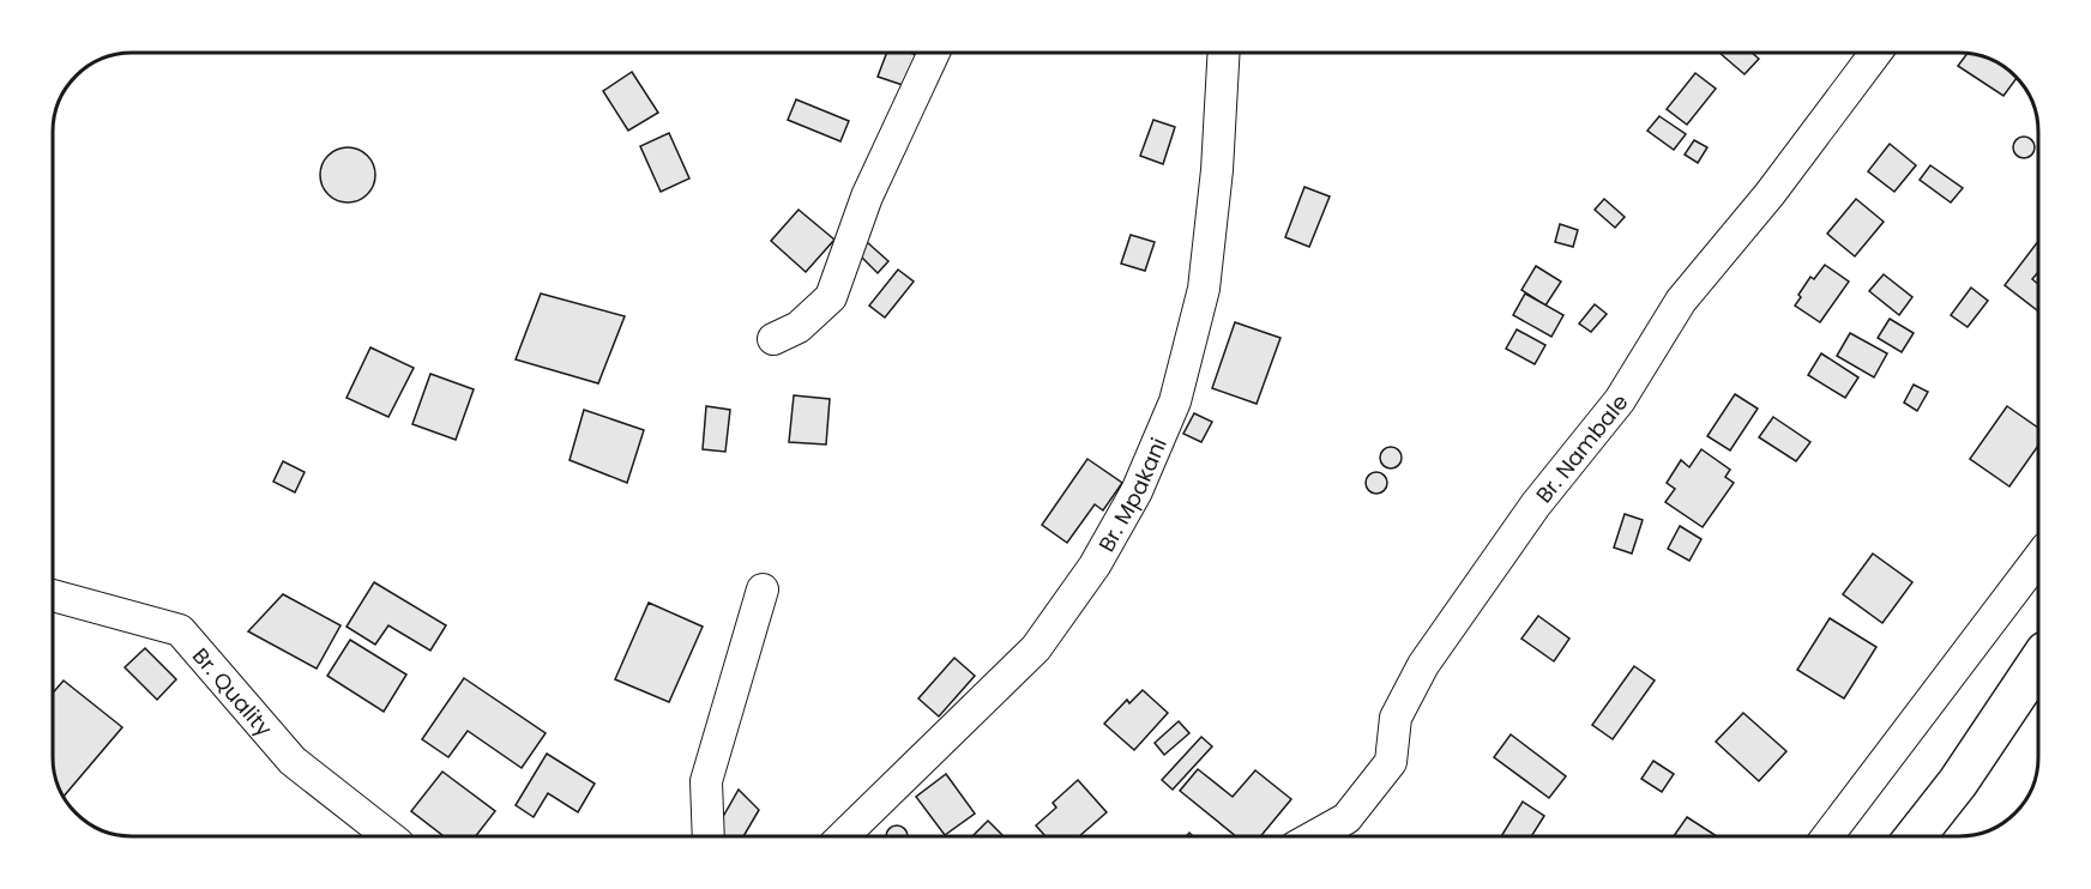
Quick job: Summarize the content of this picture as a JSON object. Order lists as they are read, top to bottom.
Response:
{
  "streets": {
    "street": ["Br. Nambale", "Br. Mpakani", "Br. Quality"]
  }
}
